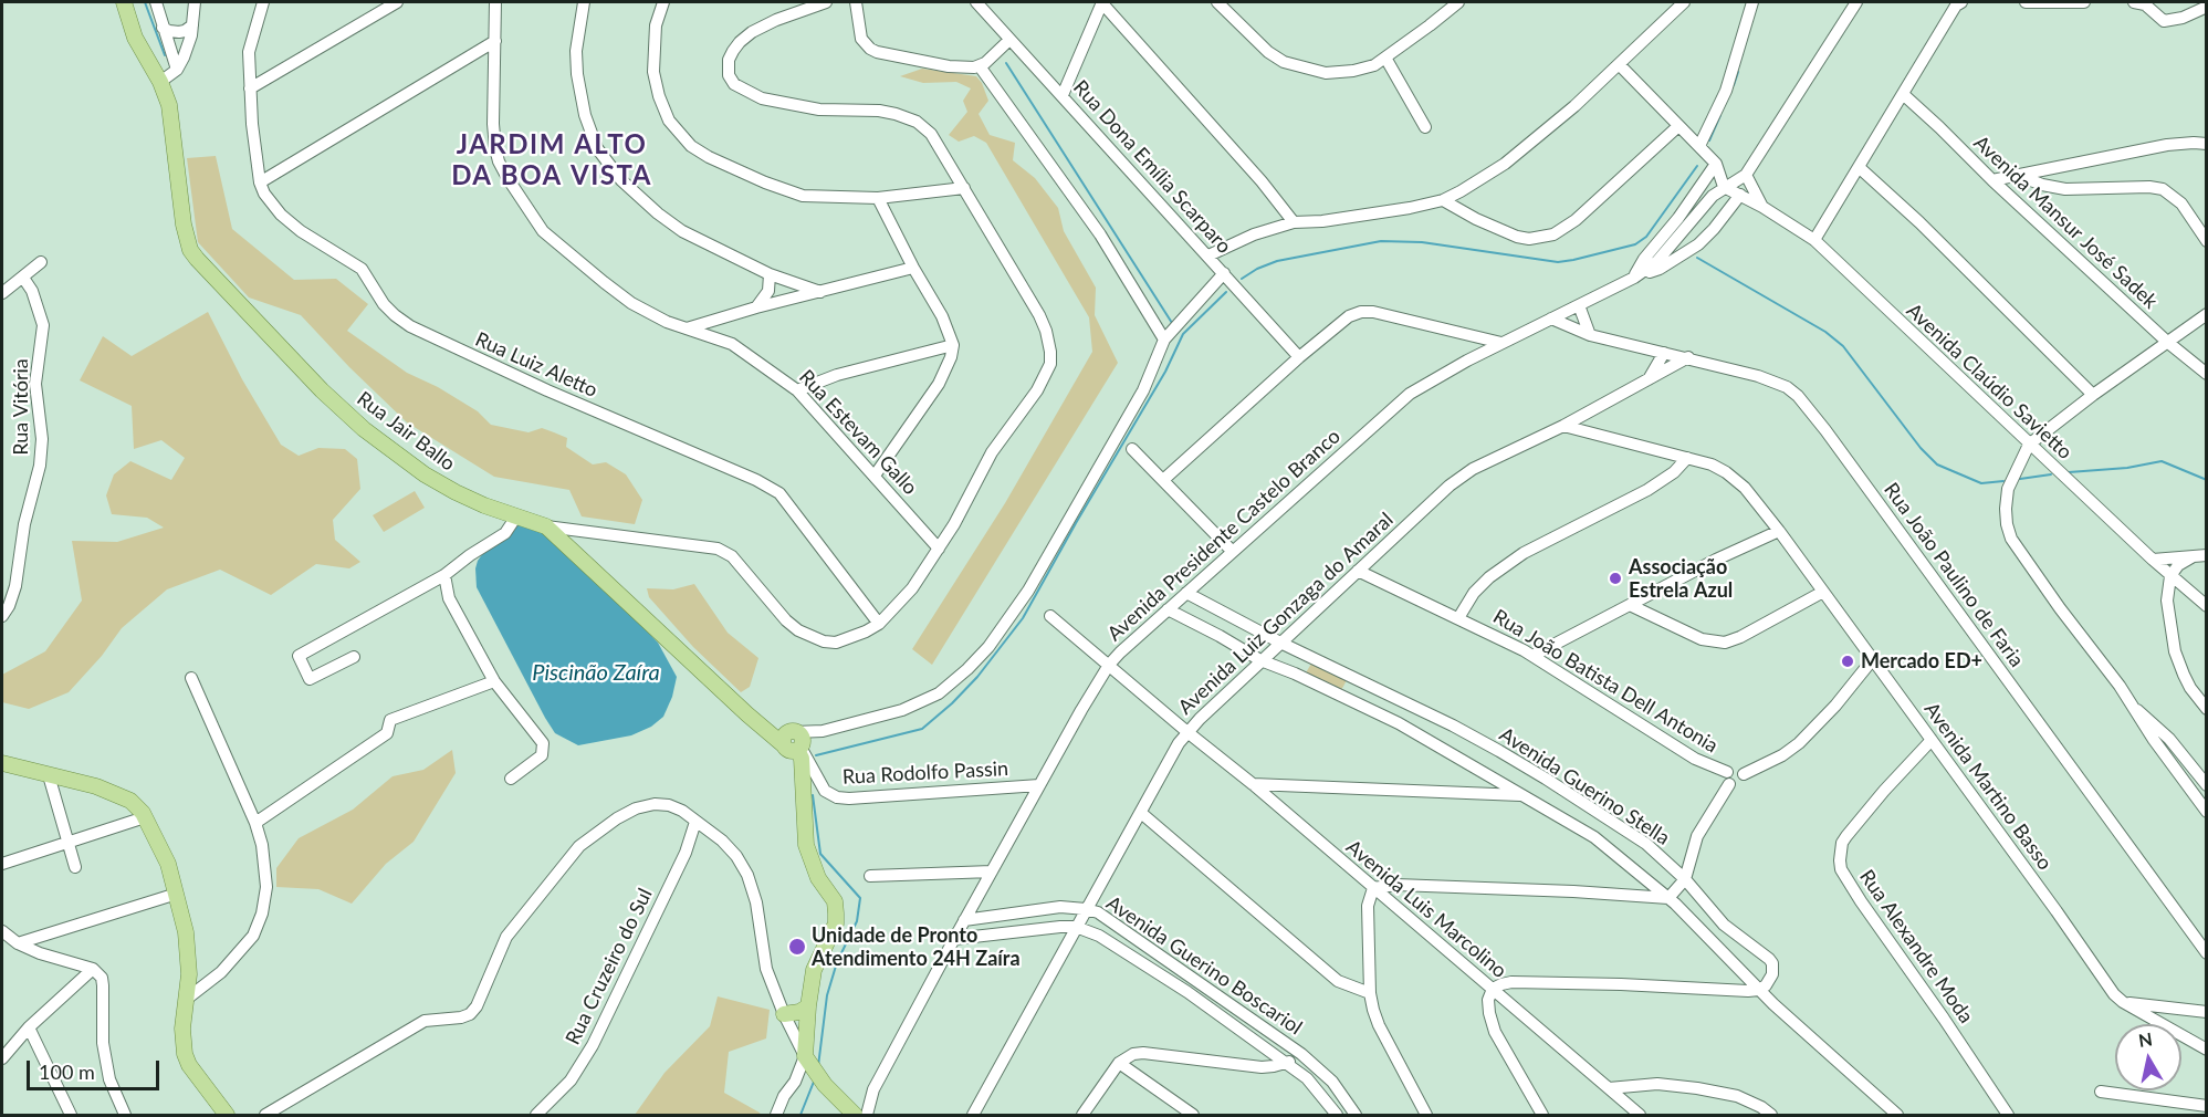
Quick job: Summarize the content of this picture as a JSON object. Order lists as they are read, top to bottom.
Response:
{
  "streets": {
    "main road": ["Rua Jair Ballo"],
    "street": [
      "Rua Dona Emília Scarparo",
      "Avenida Mansur José Sadek",
      "Rua Luiz Aletto",
      "Avenida Claúdio Savietto",
      "Rua Vitória",
      "Rua Estevam Gallo",
      "Avenida Presidente Castelo Branco",
      "Rua João Paulino de Faria",
      "Avenida Luiz Gonzaga do Amaral",
      "Rua João Batista Dell Antonia",
      "Rua Rodolfo Passin",
      "Avenida Guerino Stella",
      "Avenida Martino Basso",
      "Avenida Luis Marcolino",
      "Rua Alexandre Moda",
      "Avenida Guerino Boscariol",
      "Rua Cruzeiro do Sul"
    ]
  },
  "crossings": [
    ["Avenida Claúdio Savietto", "Avenida Presidente Castelo Branco"],
    ["Rua Jair Ballo", "Rua Rodolfo Passin"],
    ["Avenida Presidente Castelo Branco", "Rua João Paulino de Faria"],
    ["Avenida Presidente Castelo Branco", "Rua Rodolfo Passin"],
    ["Avenida Presidente Castelo Branco", "Avenida Guerino Stella"],
    ["Avenida Presidente Castelo Branco", "Avenida Luis Marcolino"],
    ["Avenida Presidente Castelo Branco", "Avenida Guerino Boscariol"],
    ["Rua João Paulino de Faria", "Avenida Luiz Gonzaga do Amaral"],
    ["Avenida Luiz Gonzaga do Amaral", "Rua João Batista Dell Antonia"],
    ["Avenida Luiz Gonzaga do Amaral", "Avenida Guerino Stella"],
    ["Avenida Luiz Gonzaga do Amaral", "Avenida Martino Basso"],
    ["Avenida Luiz Gonzaga do Amaral", "Avenida Luis Marcolino"],
    ["Avenida Luiz Gonzaga do Amaral", "Avenida Guerino Boscariol"],
    ["Avenida Martino Basso", "Rua Alexandre Moda"]
  ],
  "districts": ["JARDIM ALTO DA BOA VISTA"],
  "water": ["Piscinão Zaíra"],
  "places": ["Associação Estrela Azul", "Mercado ED+", "Unidade de Pronto Atendimento 24H Zaíra"],
  "scale_bar": "100 m",
  "north": "top"
}
